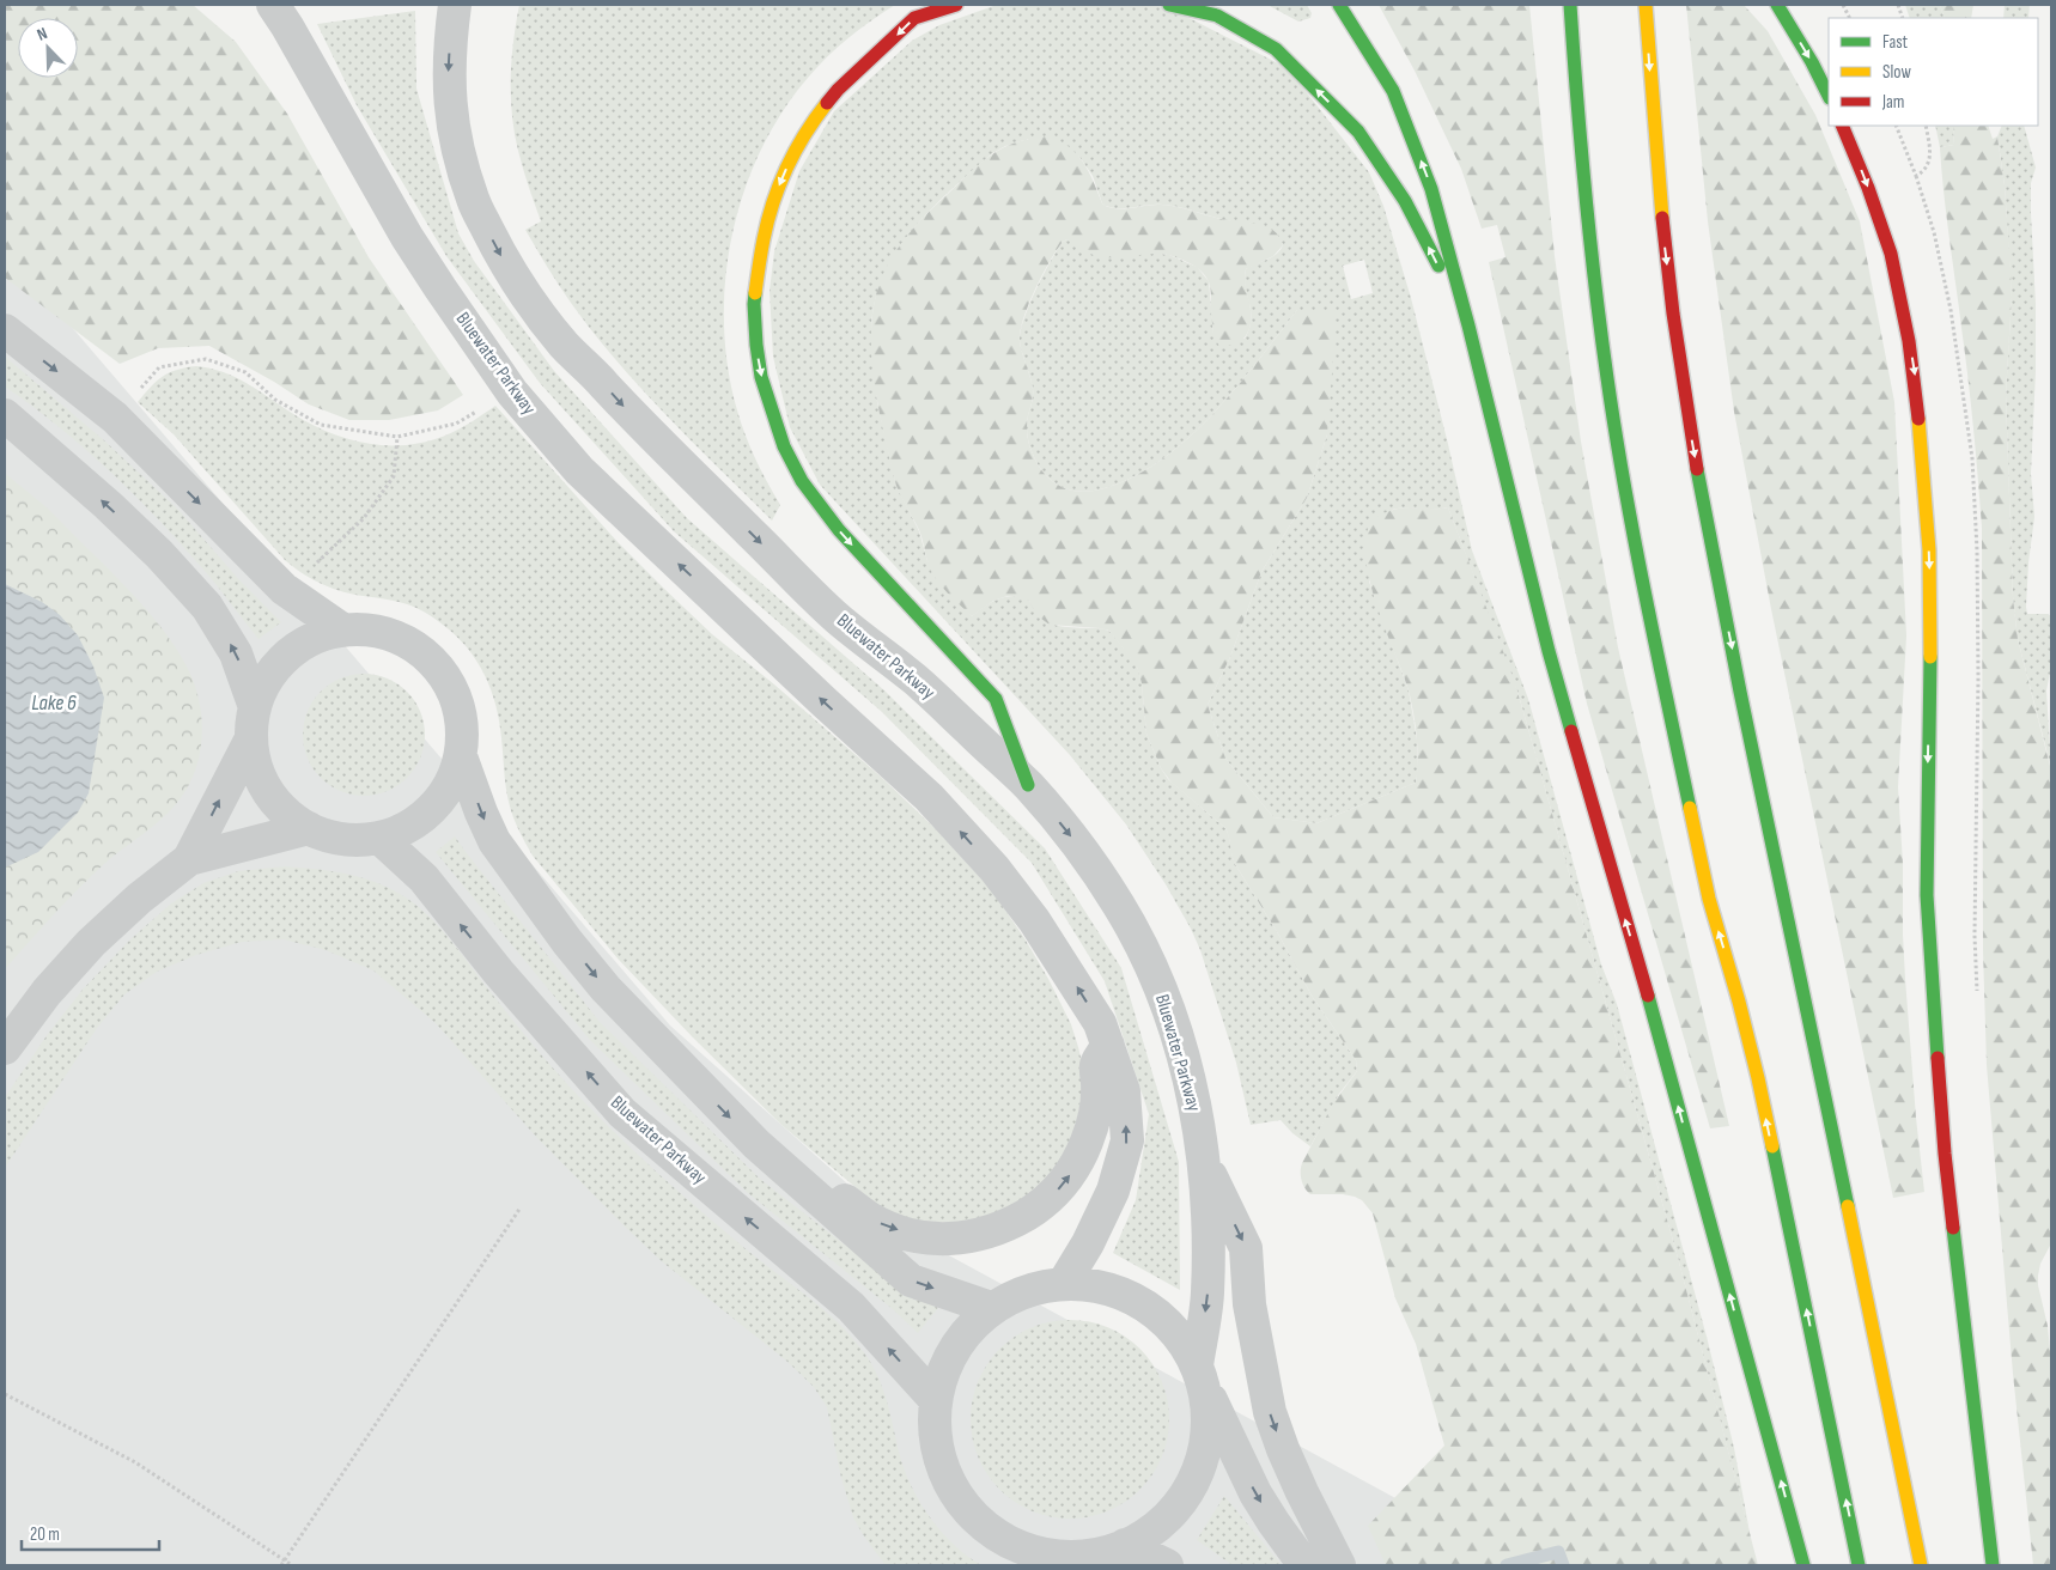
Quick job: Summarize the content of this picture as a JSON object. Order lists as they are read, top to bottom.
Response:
{
  "streets": {
    "street": ["Bluewater Parkway"]
  },
  "water": ["Lake 6"],
  "legend": ["Fast", "Slow", "Jam"],
  "scale_bar": "20 m",
  "north": "top left"
}
